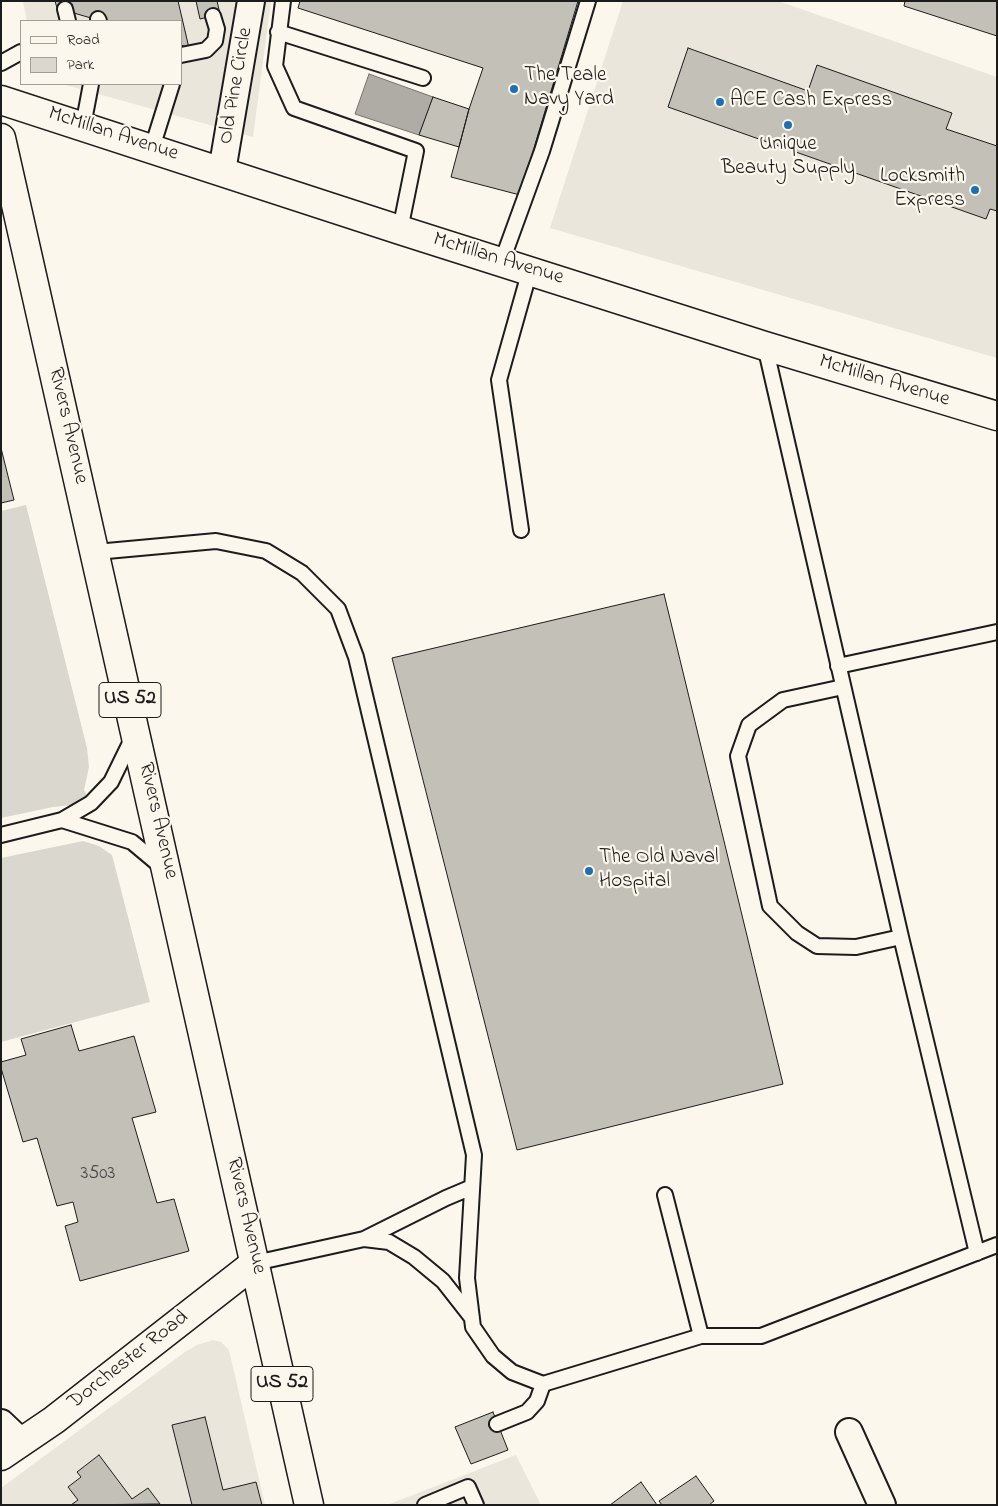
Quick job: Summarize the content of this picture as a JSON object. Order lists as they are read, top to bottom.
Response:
{
  "streets": {
    "main road": [
      "McMillan Avenue",
      "Rivers Avenue",
      "US 52",
      "Dorchester Road"
    ],
    "street": ["Old Pine Circle"]
  },
  "crossings": [
    ["Old Pine Circle", "McMillan Avenue"],
    ["Rivers Avenue", "Dorchester Road"]
  ],
  "places": [
    "The Teale Navy Yard",
    "ACE Cash Express",
    "Unique Beauty Supply",
    "Locksmith Express",
    "The Old Naval Hospital"
  ],
  "house_numbers": ["3503"],
  "legend": ["Road", "Park"]
}
